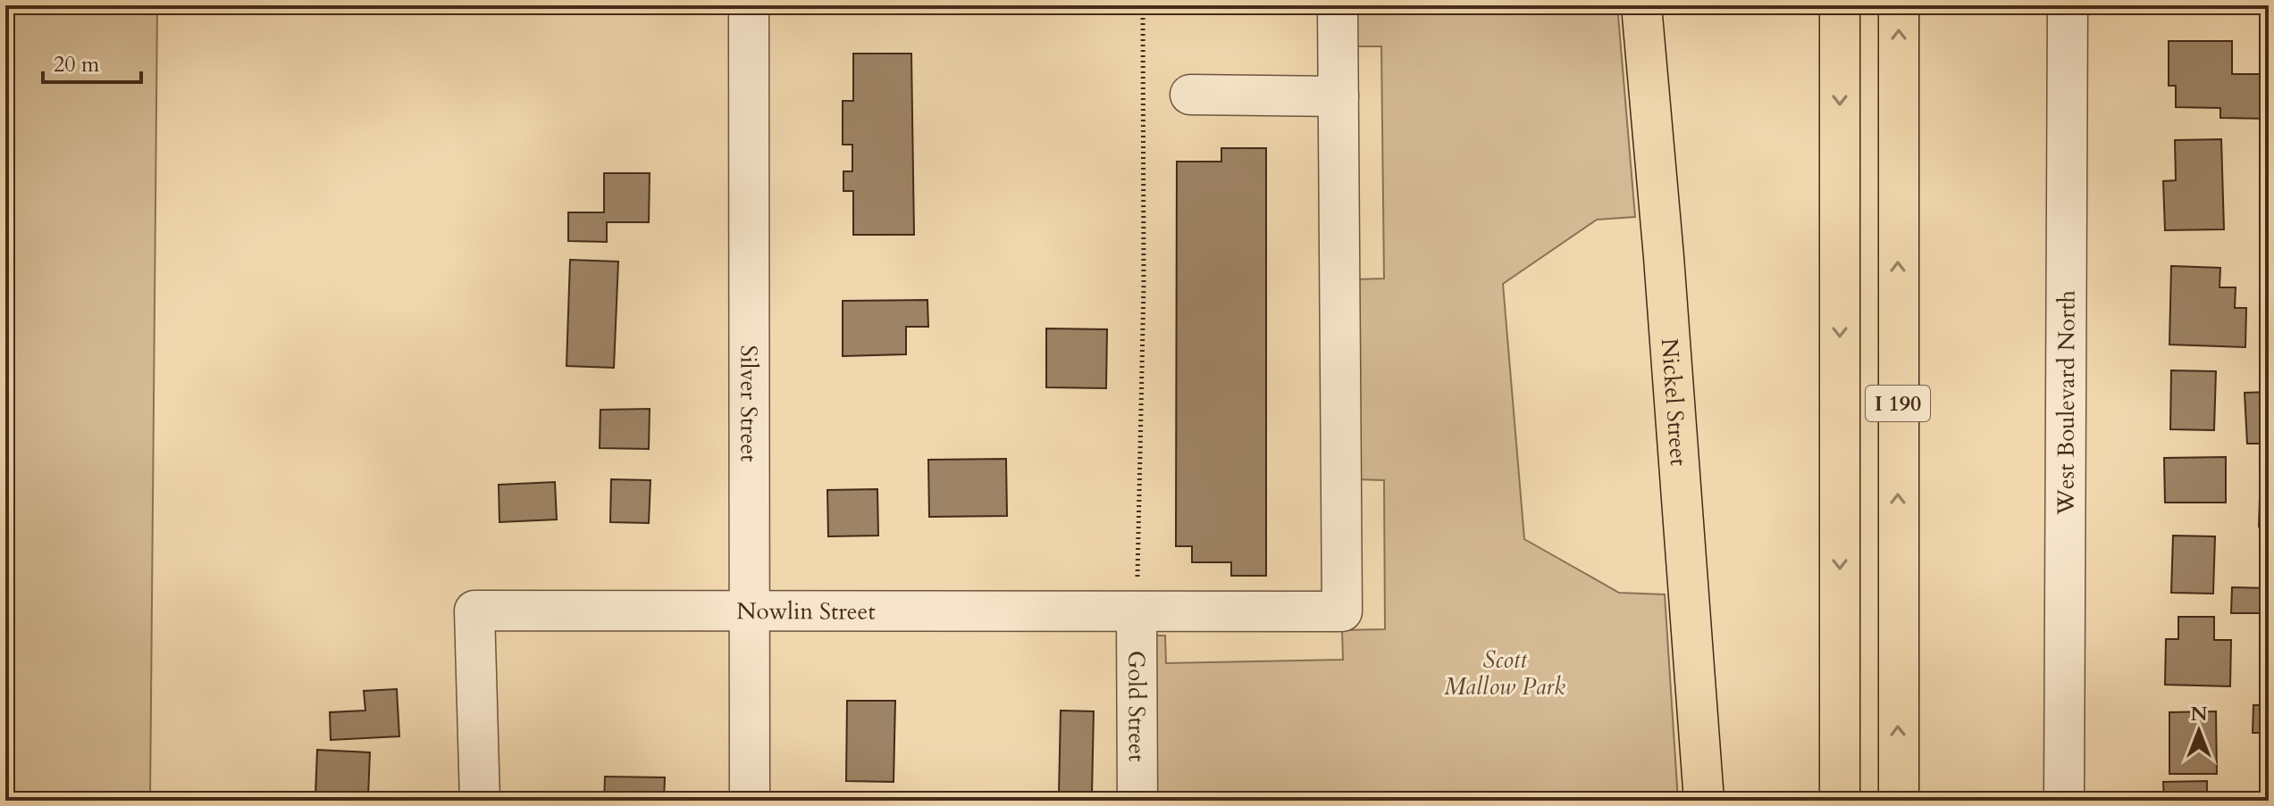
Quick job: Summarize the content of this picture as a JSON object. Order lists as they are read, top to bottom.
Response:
{
  "streets": {
    "main road": ["Nickel Street", "I 190"],
    "street": [
      "Silver Street",
      "West Boulevard North",
      "Nowlin Street",
      "Gold Street"
    ]
  },
  "crossings": [
    ["Silver Street", "Nowlin Street"],
    ["Nowlin Street", "Gold Street"]
  ],
  "parks": ["Scott Mallow Park"],
  "scale_bar": "20 m",
  "north": "top"
}
